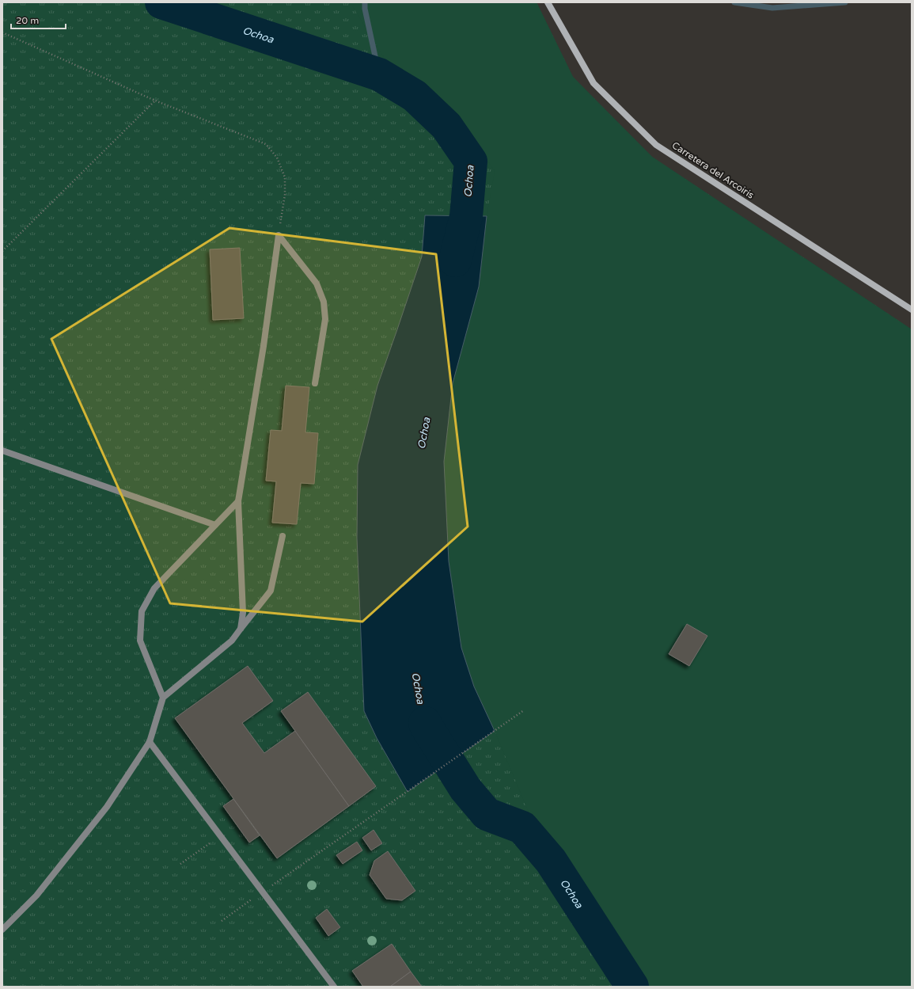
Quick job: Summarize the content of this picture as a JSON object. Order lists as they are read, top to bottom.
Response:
{
  "streets": {
    "street": ["Carretera del Arcoiris"]
  },
  "water": ["Ochoa"],
  "scale_bar": "20 m"
}
